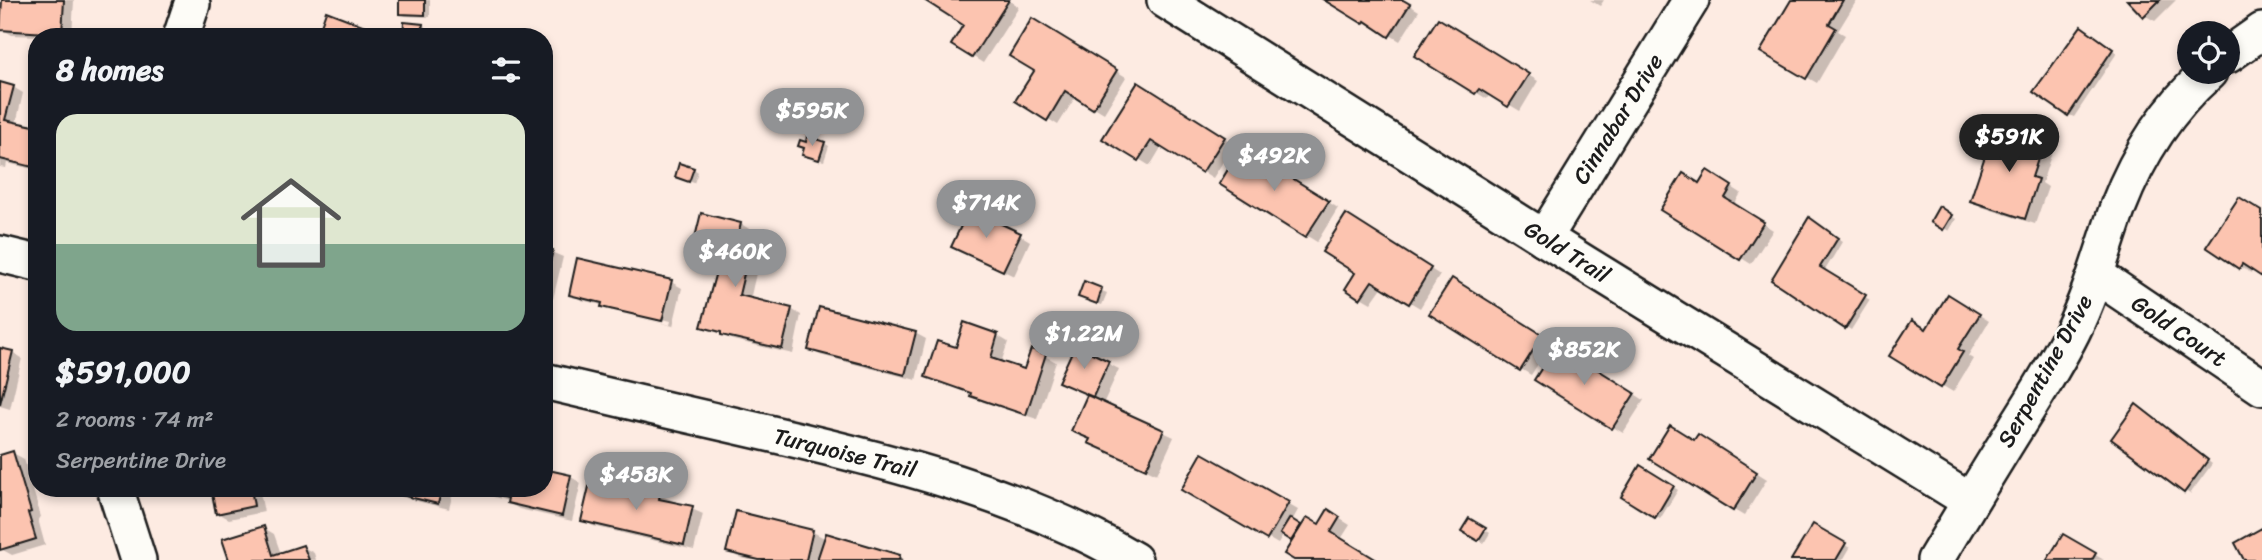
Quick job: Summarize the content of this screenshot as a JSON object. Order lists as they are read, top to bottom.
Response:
{
  "streets": {
    "street": [
      "Cinnabar Drive",
      "Gold Trail",
      "Gold Court",
      "Serpentine Drive",
      "Turquoise Trail"
    ]
  },
  "crossings": [
    ["Cinnabar Drive", "Gold Trail"],
    ["Gold Trail", "Serpentine Drive"],
    ["Gold Court", "Serpentine Drive"]
  ],
  "page": {
    "heading": "8 homes",
    "price": [
      "$595K",
      "$591K",
      "$492K",
      "$714K",
      "$460K",
      "$1.22M",
      "$852K",
      "$458K"
    ],
    "list": [
      {
        "name": "$591,000",
        "note": "2 rooms · 74 m² · Serpentine Drive"
      }
    ]
  }
}
